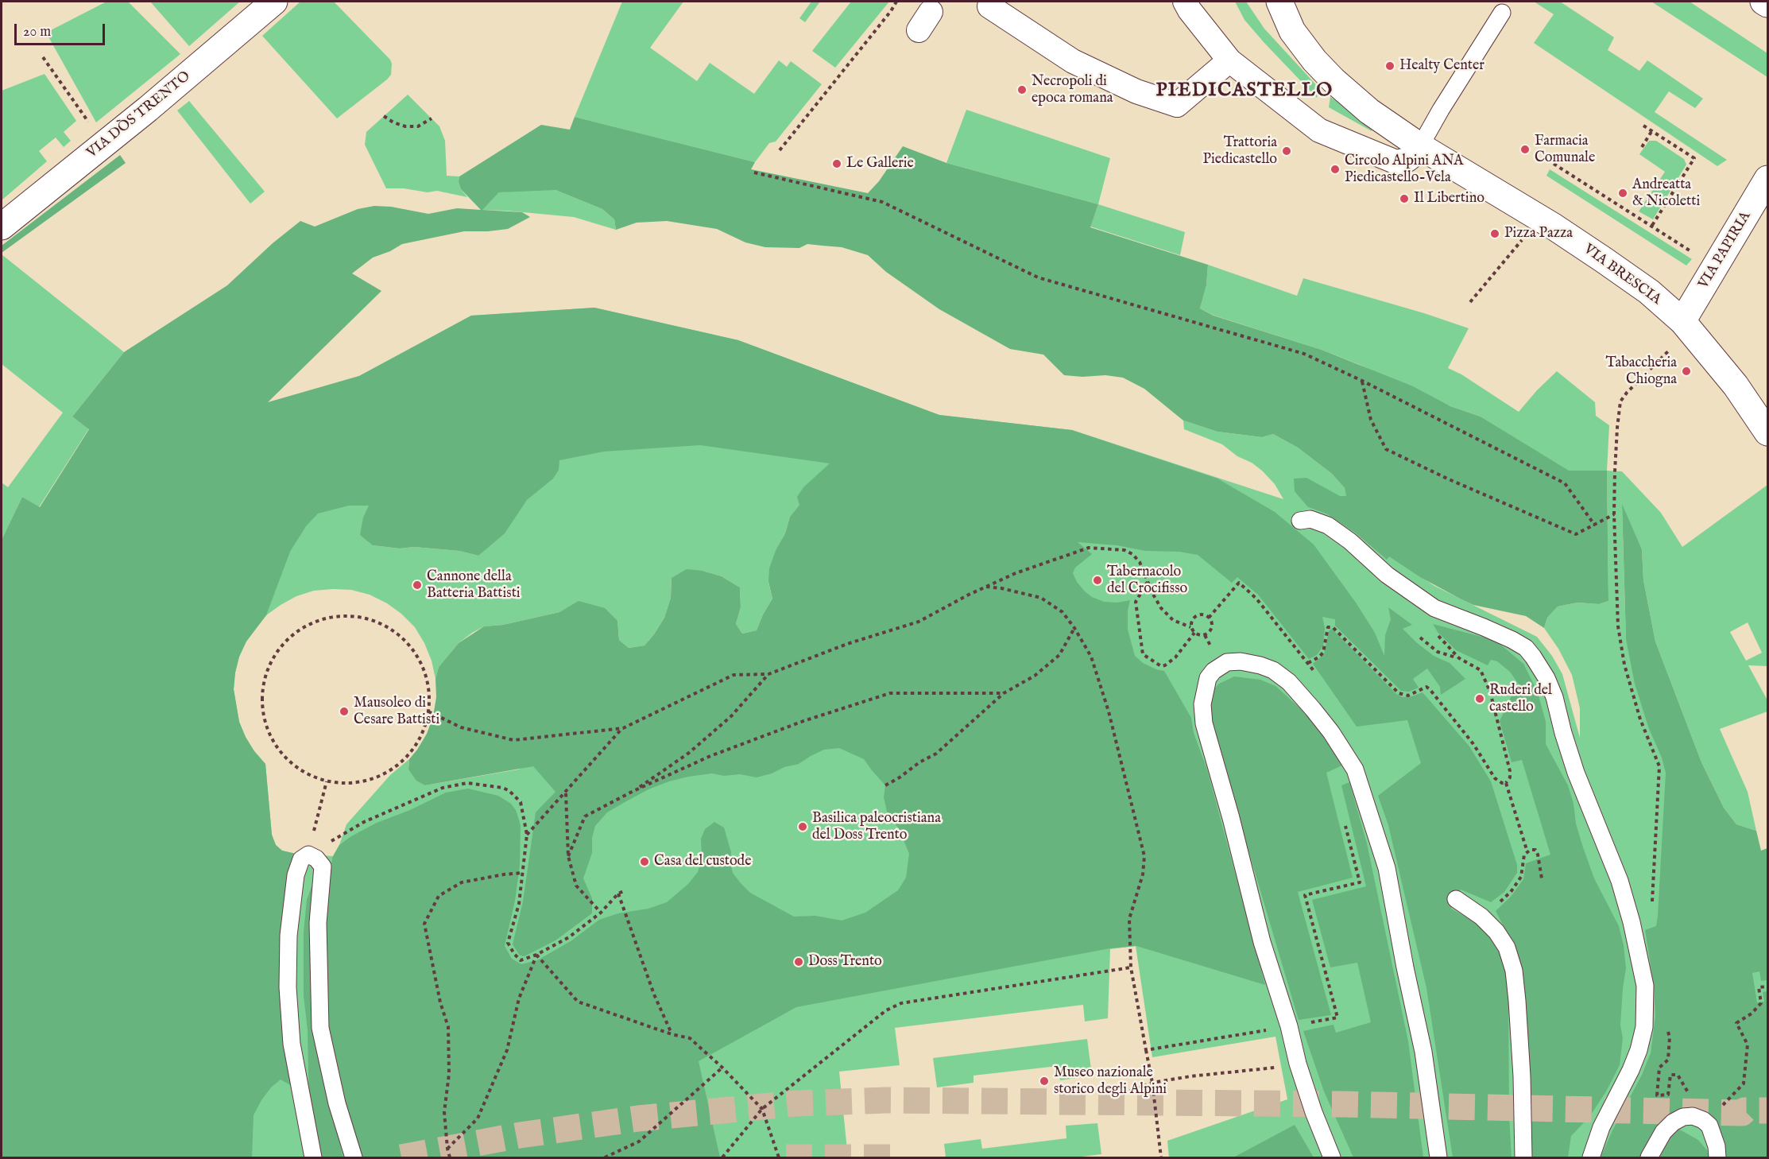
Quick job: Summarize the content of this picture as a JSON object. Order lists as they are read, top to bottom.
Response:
{
  "streets": {
    "street": ["VIA DÒS TRENTO", "VIA PAPIRIA", "VIA BRESCIA"]
  },
  "crossings": [
    ["VIA PAPIRIA", "VIA BRESCIA"]
  ],
  "districts": ["PIEDICASTELLO"],
  "places": [
    "Healty Center",
    "Necropoli di epoca romana",
    "Farmacia Comunale",
    "Trattoria Piedicastello",
    "Le Gallerie",
    "Circolo Alpini ANA Piedicastello-Vela",
    "Andreatta & Nicoletti",
    "Il Libertino",
    "Pizza Pazza",
    "Tabaccheria Chiogna",
    "Tabernacolo del Crocifisso",
    "Cannone della Batteria Battisti",
    "Ruderi del castello",
    "Mausoleo di Cesare Battisti",
    "Basilica paleocristiana del Doss Trento",
    "Casa del custode",
    "Doss Trento",
    "Museo nazionale storico degli Alpini"
  ],
  "scale_bar": "20 m"
}
